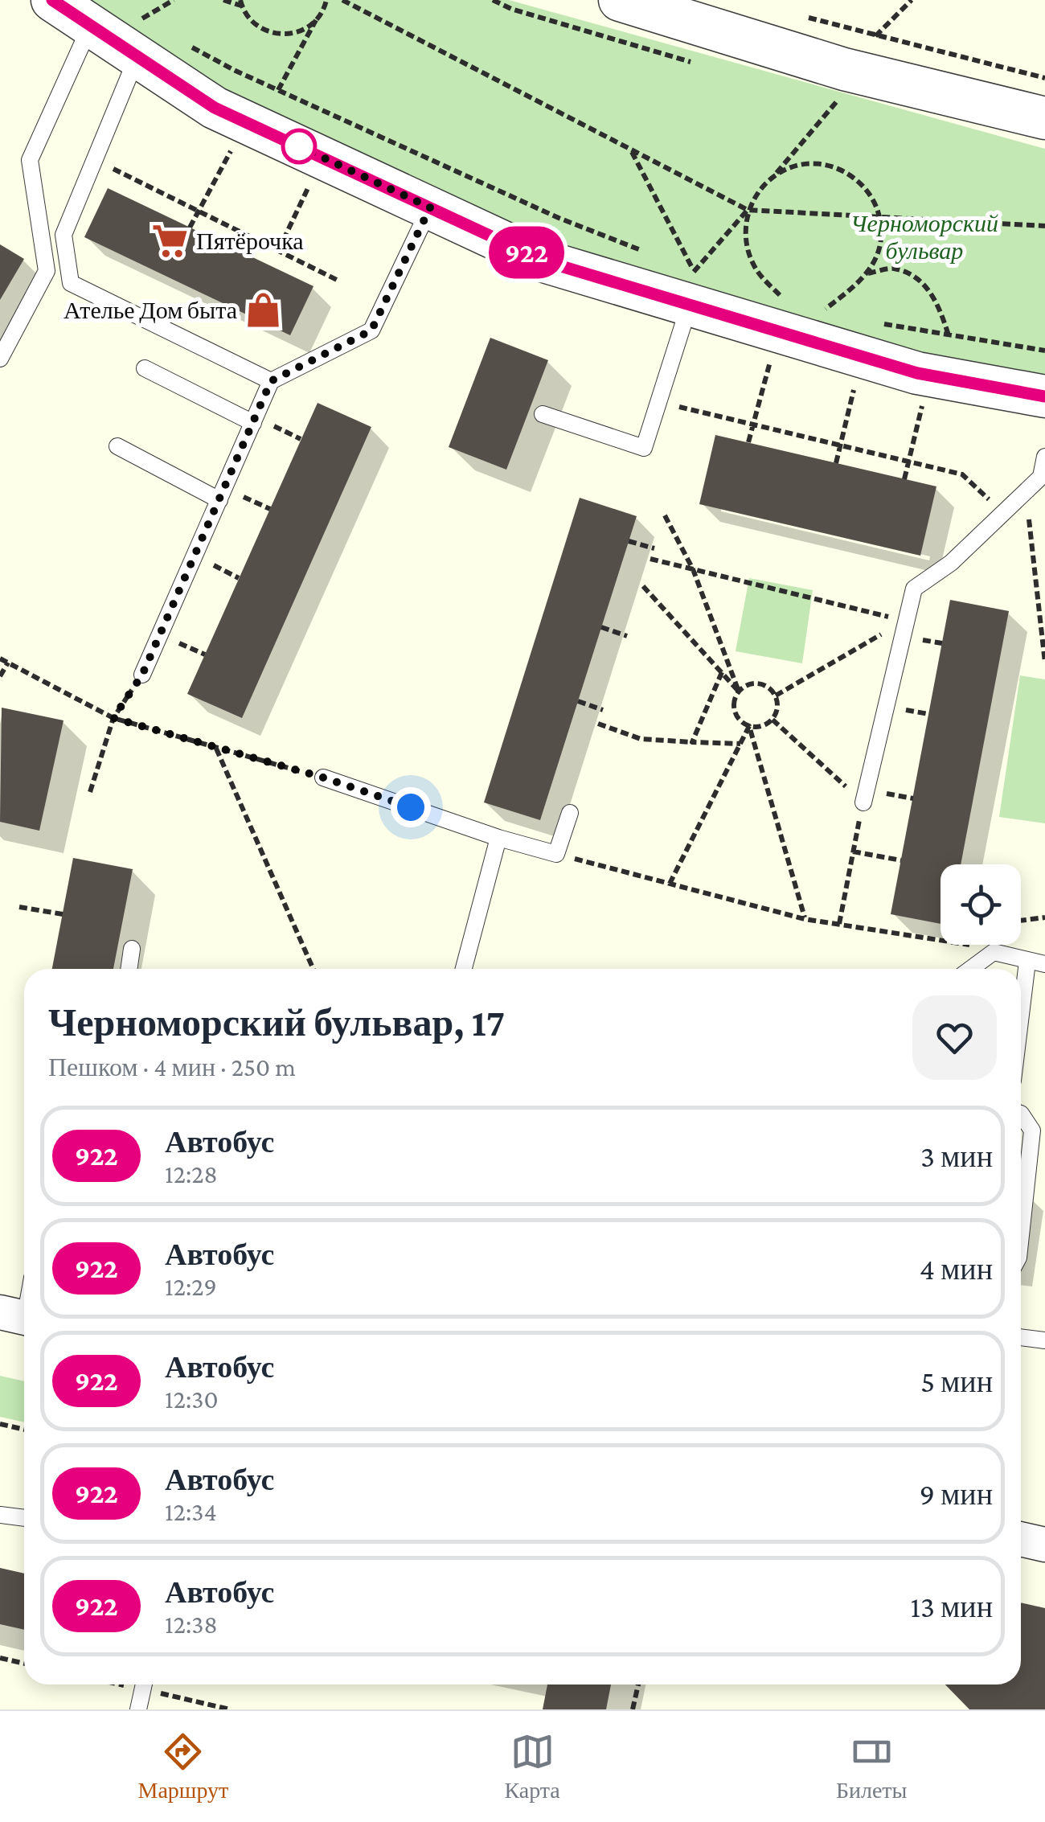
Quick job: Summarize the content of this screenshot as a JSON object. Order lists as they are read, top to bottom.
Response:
{
  "parks": ["Черноморский бульвар"],
  "places": {
    "supermarket": ["Пятёрочка"],
    "shop": ["Ателье Дом быта"]
  },
  "lines": ["bus line 922"],
  "page": {
    "on_map": "922",
    "heading": ["Черноморский бульвар, 17", "Пешком · 4 мин · 250 m"],
    "list": [
      {
        "mark": "922",
        "name": "Автобус",
        "note": "12:28",
        "value": "3 мин"
      },
      {
        "mark": "922",
        "name": "Автобус",
        "note": "12:29",
        "value": "4 мин"
      },
      {
        "mark": "922",
        "name": "Автобус",
        "note": "12:30",
        "value": "5 мин"
      },
      {
        "mark": "922",
        "name": "Автобус",
        "note": "12:34",
        "value": "9 мин"
      },
      {
        "mark": "922",
        "name": "Автобус",
        "note": "12:38",
        "value": "13 мин"
      }
    ],
    "tabs": ["Маршрут", "Карта", "Билеты"]
  }
}
